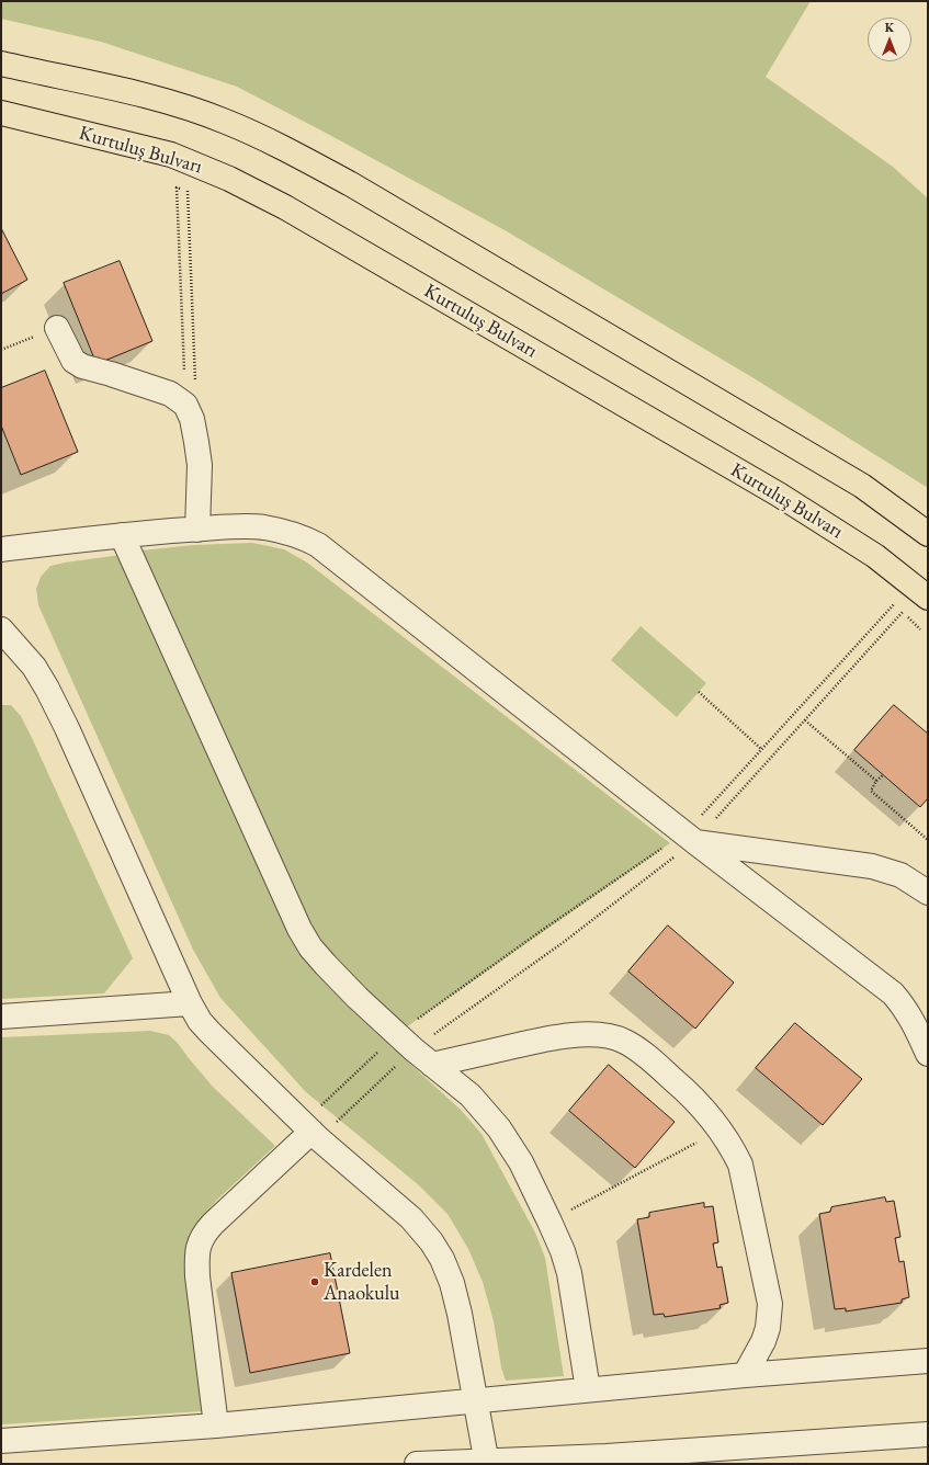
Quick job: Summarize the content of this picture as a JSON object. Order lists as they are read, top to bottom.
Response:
{
  "streets": {
    "highway": ["Kurtuluş Bulvarı"]
  },
  "places": ["Kardelen Anaokulu"],
  "north": "top"
}
